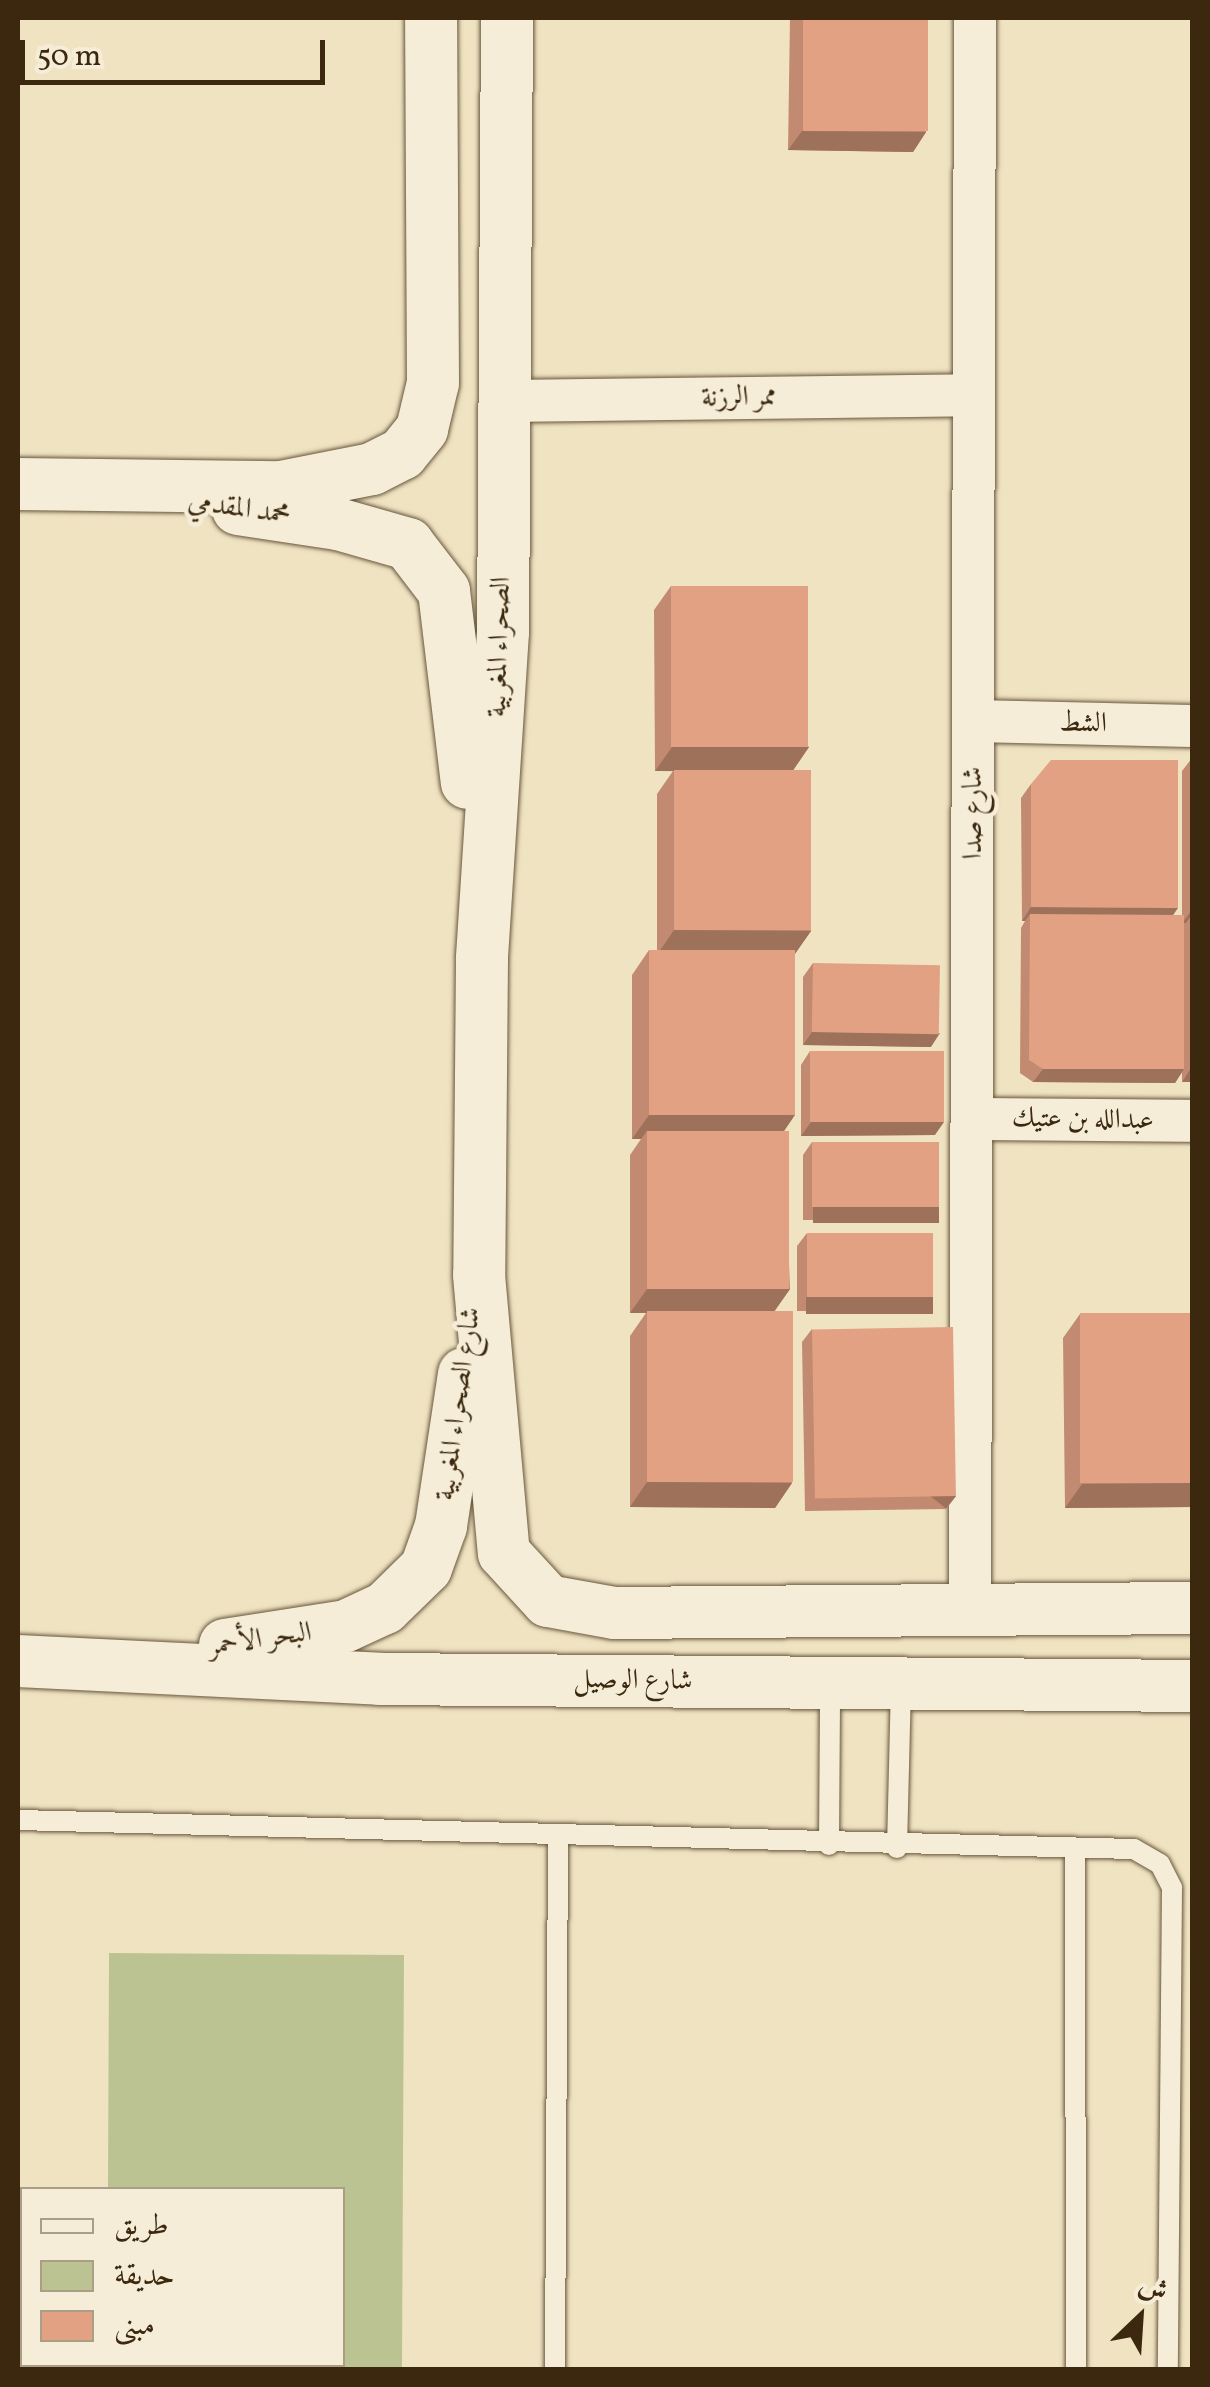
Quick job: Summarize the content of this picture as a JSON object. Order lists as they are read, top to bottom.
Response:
{
  "streets": {
    "street": [
      "ممر الرزنة",
      "محمد المقدمي",
      "الصحراء المغربية",
      "الشط",
      "شارع صدا",
      "عبدالله بن عتيك",
      "شارع الصحراء المغربية",
      "البحر الأحمر",
      "شارع الوصيل"
    ]
  },
  "crossings": [
    ["ممر الرزنة", "الصحراء المغربية"],
    ["ممر الرزنة", "شارع صدا"],
    ["محمد المقدمي", "الصحراء المغربية"],
    ["الصحراء المغربية", "شارع الصحراء المغربية"],
    ["الشط", "شارع صدا"],
    ["شارع صدا", "عبدالله بن عتيك"],
    ["شارع صدا", "شارع الصحراء المغربية"],
    ["شارع الصحراء المغربية", "البحر الأحمر"],
    ["البحر الأحمر", "شارع الوصيل"]
  ],
  "legend": ["طريق", "حديقة", "مبنى"],
  "scale_bar": "50 m",
  "north": "top right"
}
